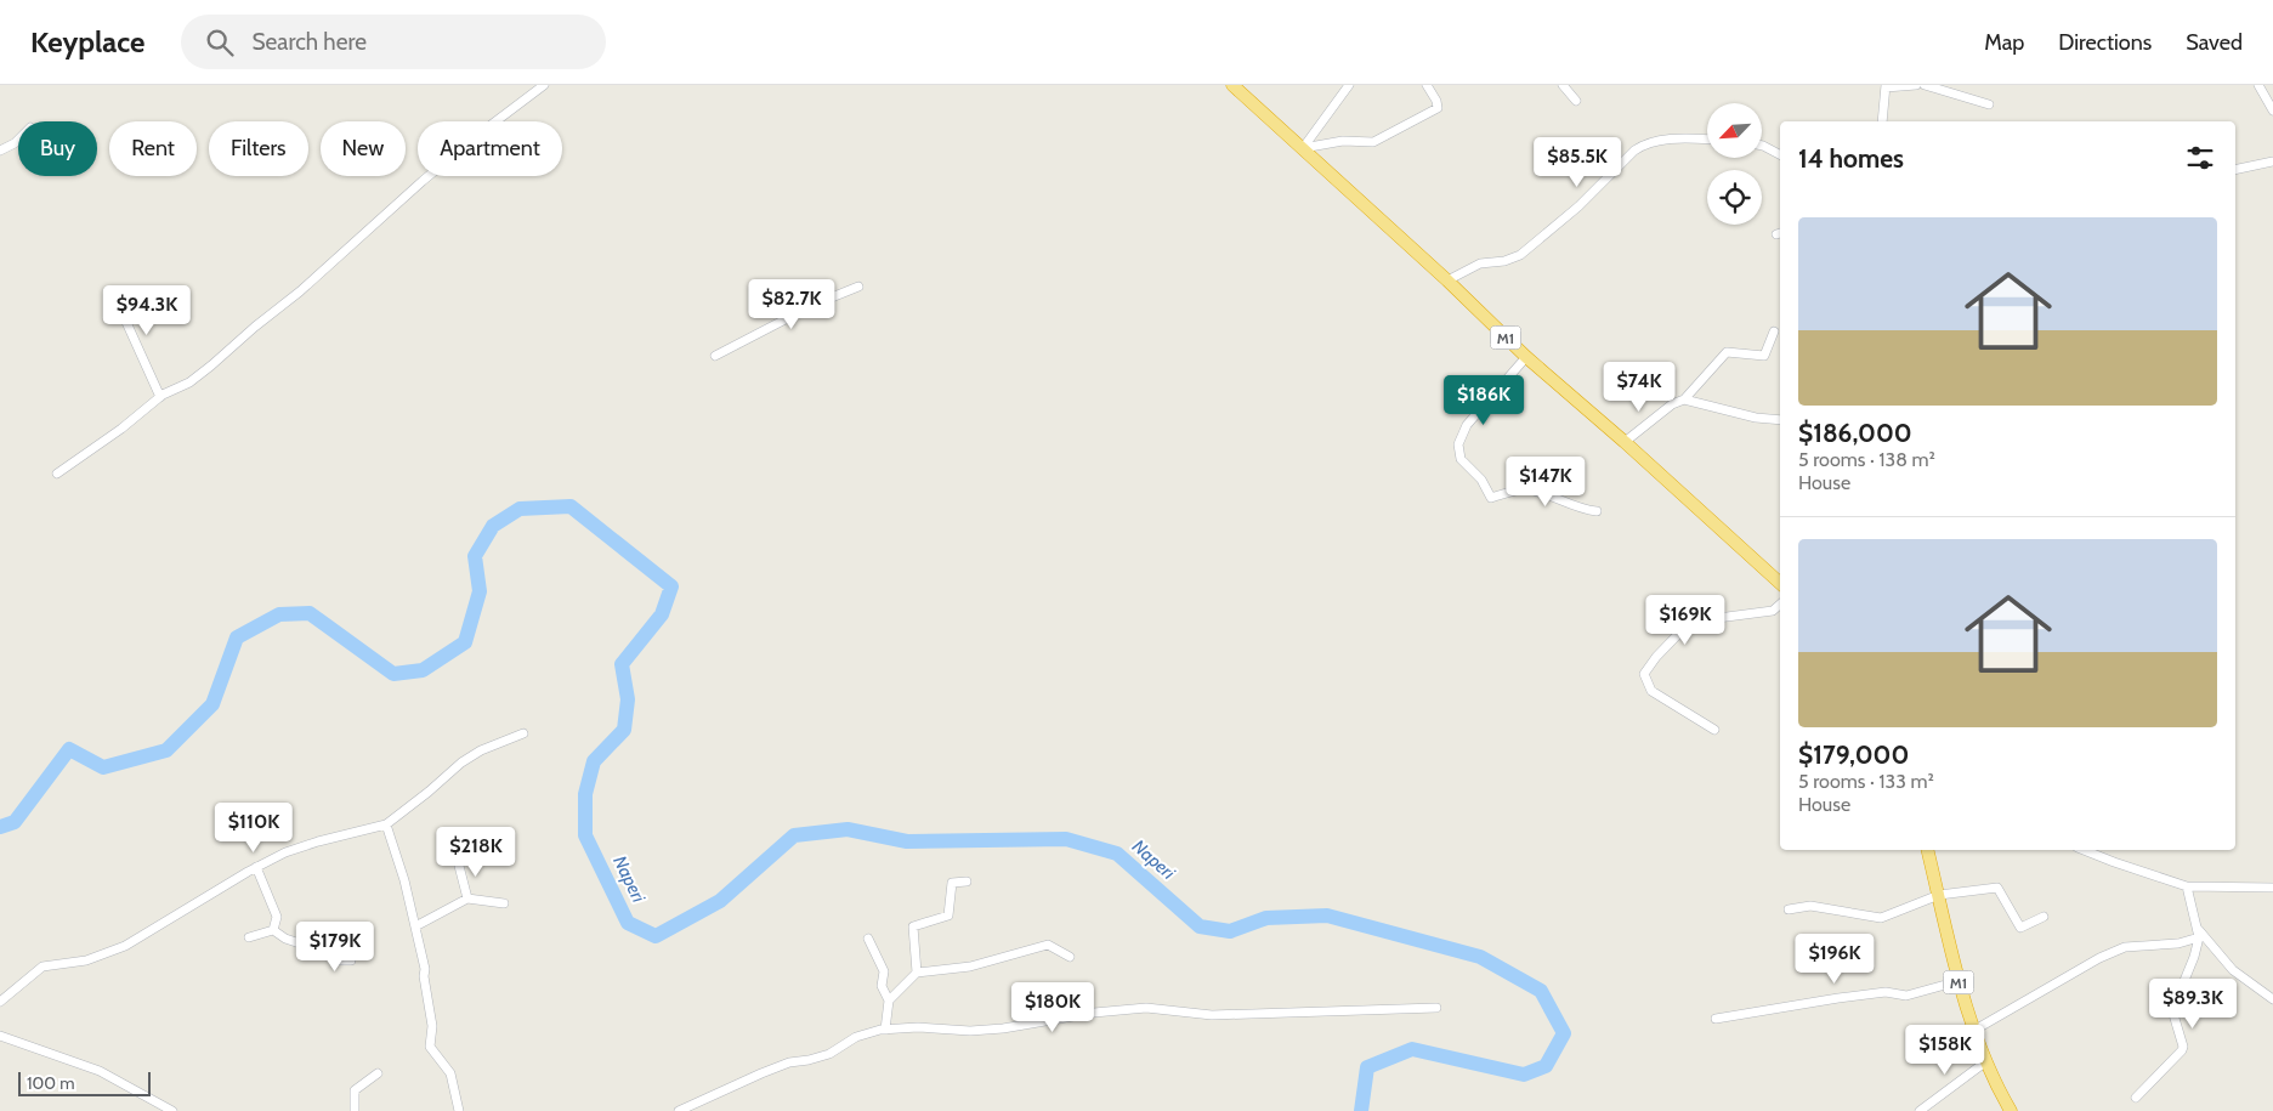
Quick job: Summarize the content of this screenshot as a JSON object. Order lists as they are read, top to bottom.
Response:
{
  "streets": {
    "highway": ["M1"]
  },
  "water": ["Naperi"],
  "scale_bar": "100 m",
  "north": "bottom left",
  "page": {
    "header": "Keyplace",
    "search": "Search here",
    "nav": ["Map", "Directions", "Saved"],
    "chip": [
      "Buy",
      "Rent",
      "Filters",
      "New",
      "Apartment"
    ],
    "heading": "14 homes",
    "price": [
      "$85.5K",
      "$82.7K",
      "$94.3K",
      "$74K",
      "$186K",
      "$147K",
      "$169K",
      "$110K",
      "$218K",
      "$179K",
      "$196K",
      "$89.3K",
      "$180K",
      "$158K"
    ],
    "list": [
      {
        "name": "$186,000",
        "note": "5 rooms · 138 m² · House"
      },
      {
        "name": "$179,000",
        "note": "5 rooms · 133 m² · House"
      }
    ],
    "scale": "100 m"
  }
}
